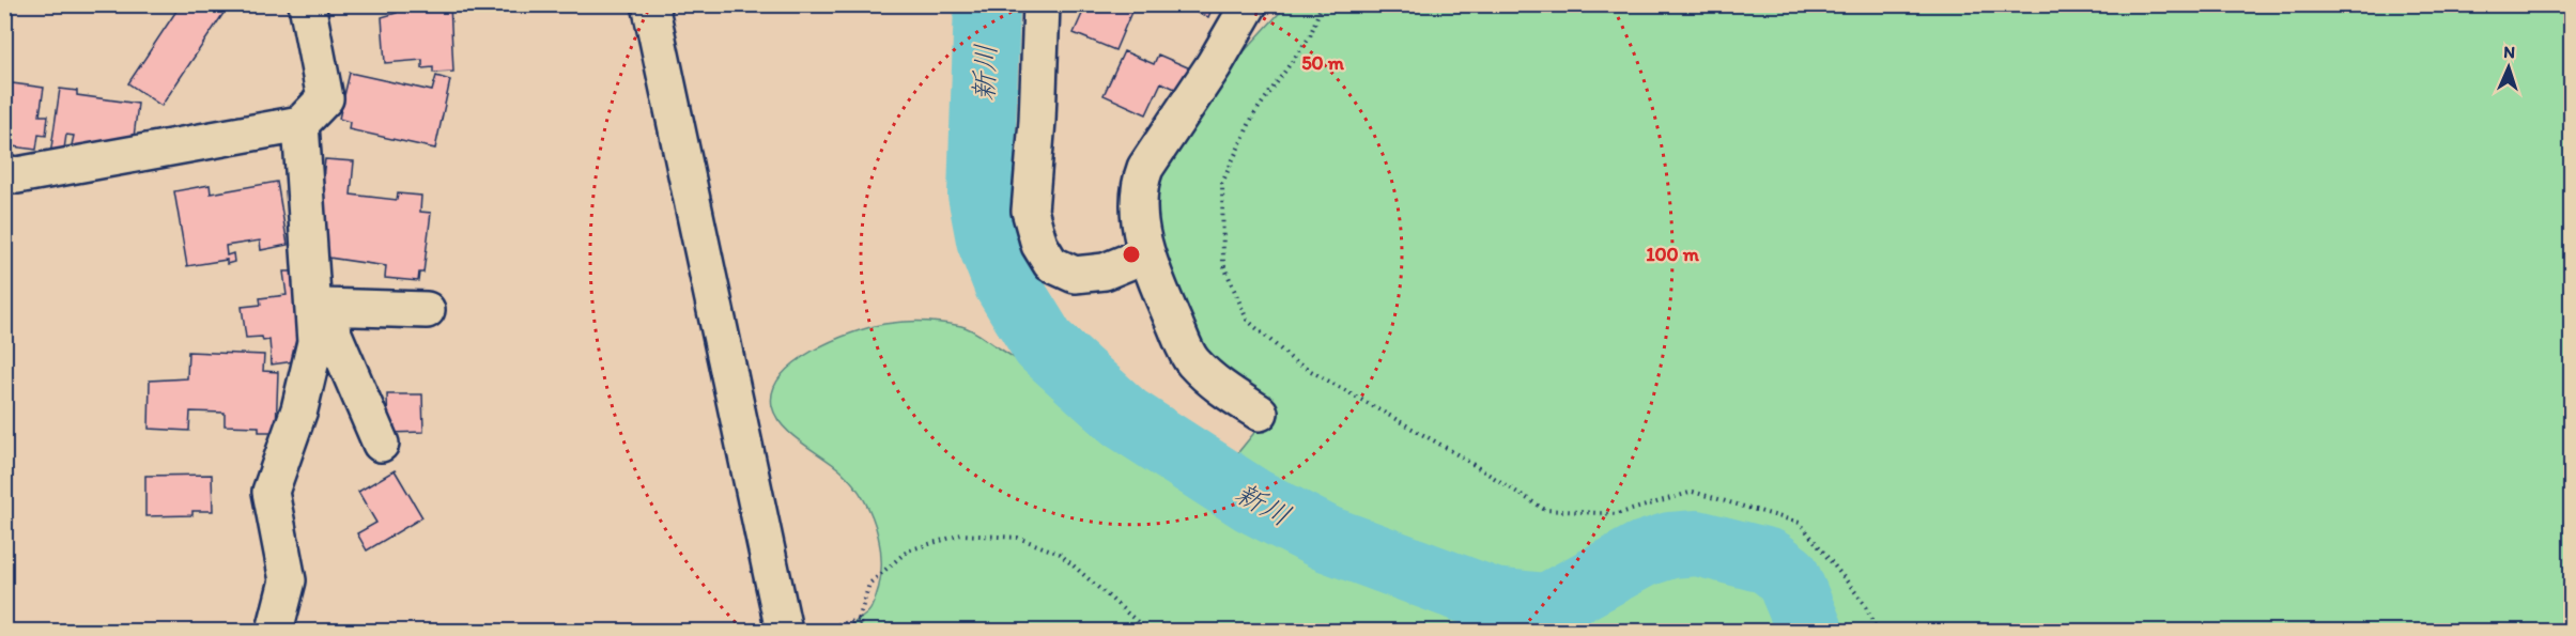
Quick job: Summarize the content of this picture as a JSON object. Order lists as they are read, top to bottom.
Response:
{
  "water": ["新川"],
  "north": "top",
  "rings": ["50 m", "100 m"]
}
